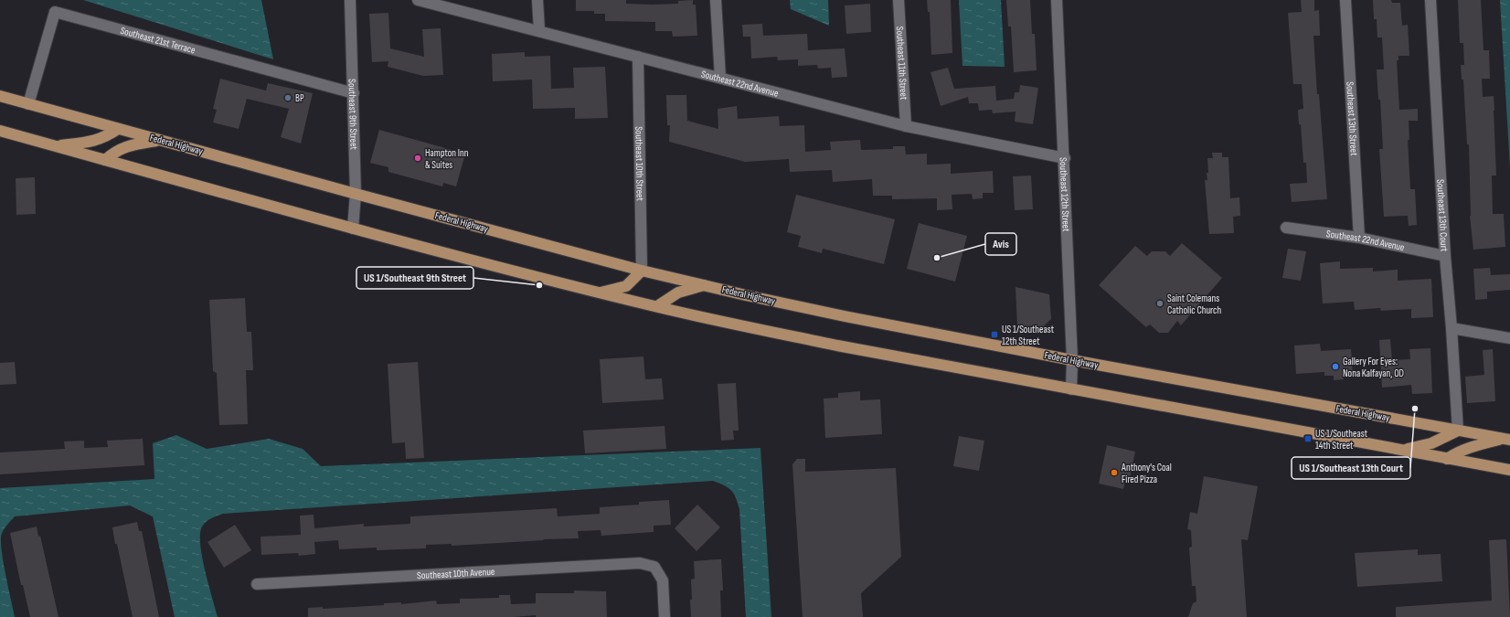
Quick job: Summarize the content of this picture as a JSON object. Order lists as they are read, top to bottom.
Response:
{
  "streets": {
    "main road": ["Federal Highway"],
    "street": [
      "Southeast 21st Terrace",
      "Southeast 11th Street",
      "Southeast 22nd Avenue",
      "Southeast 9th Street",
      "Southeast 13th Street",
      "Southeast 10th Street",
      "Southeast 12th Street",
      "Southeast 13th Court",
      "Southeast 10th Avenue"
    ]
  },
  "crossings": [
    ["Southeast 21st Terrace", "Southeast 9th Street"],
    ["Southeast 21st Terrace", "Federal Highway"],
    ["Southeast 11th Street", "Southeast 22nd Avenue"],
    ["Southeast 22nd Avenue", "Southeast 13th Street"],
    ["Southeast 22nd Avenue", "Southeast 10th Street"],
    ["Southeast 22nd Avenue", "Southeast 12th Street"],
    ["Southeast 22nd Avenue", "Southeast 13th Court"],
    ["Southeast 9th Street", "Federal Highway"],
    ["Federal Highway", "Southeast 10th Street"],
    ["Federal Highway", "Southeast 12th Street"],
    ["Federal Highway", "Southeast 13th Court"]
  ],
  "places": {
    "other": [
      "BP",
      "Hampton Inn & Suites",
      "Avis",
      "US 1/Southeast 9th Street",
      "Saint Colemans Catholic Church",
      "Gallery For Eyes: Nona Kalfayan, OD",
      "US 1/Southeast 13th Court",
      "Anthony's Coal Fired Pizza"
    ],
    "transit": ["US 1/Southeast 12th Street", "US 1/Southeast 14th Street"]
  }
}
